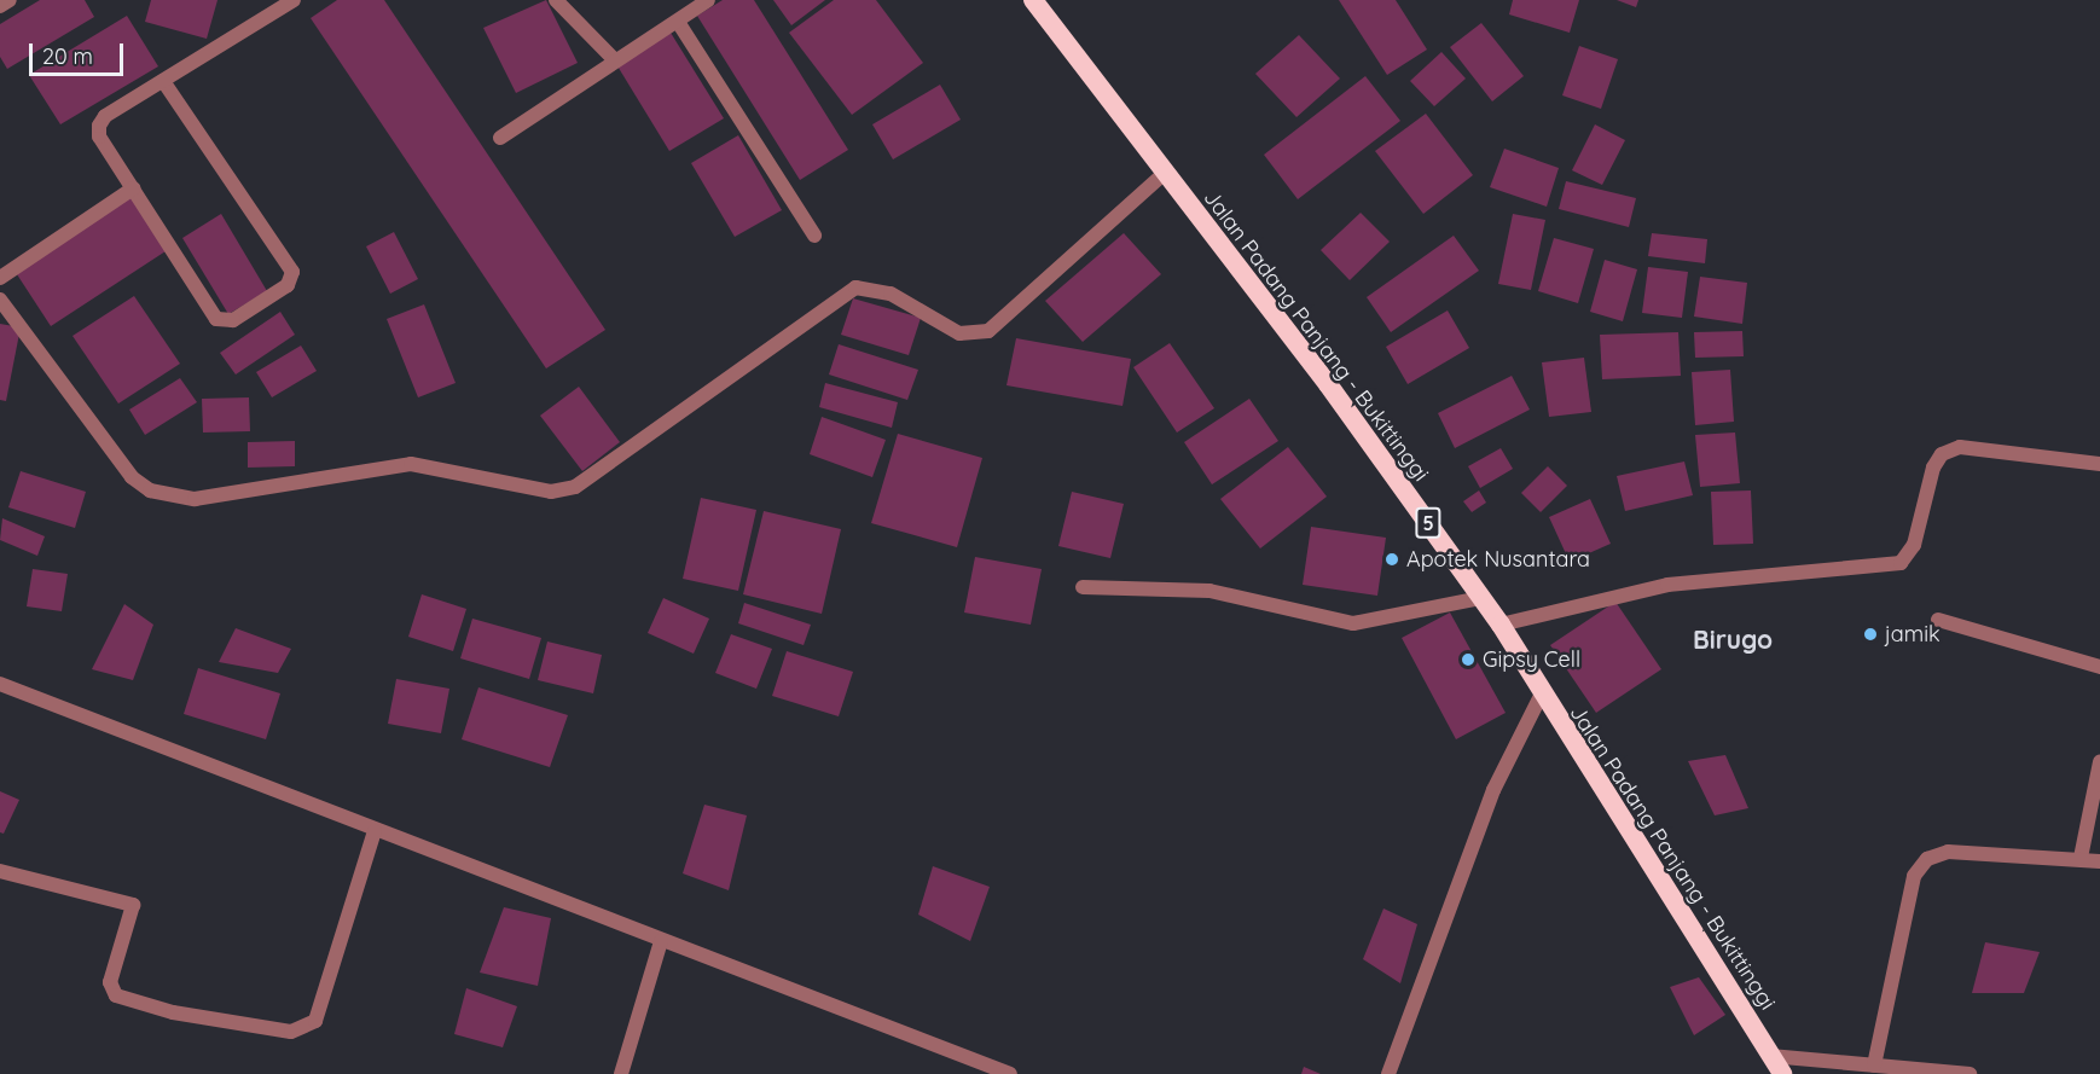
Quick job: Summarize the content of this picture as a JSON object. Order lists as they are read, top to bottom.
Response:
{
  "streets": {
    "highway": ["Jalan Padang Panjang - Bukittinggi", "5"]
  },
  "districts": ["Birugo"],
  "places": ["Apotek Nusantara", "jamik", "Gipsy Cell"],
  "scale_bar": "20 m"
}
